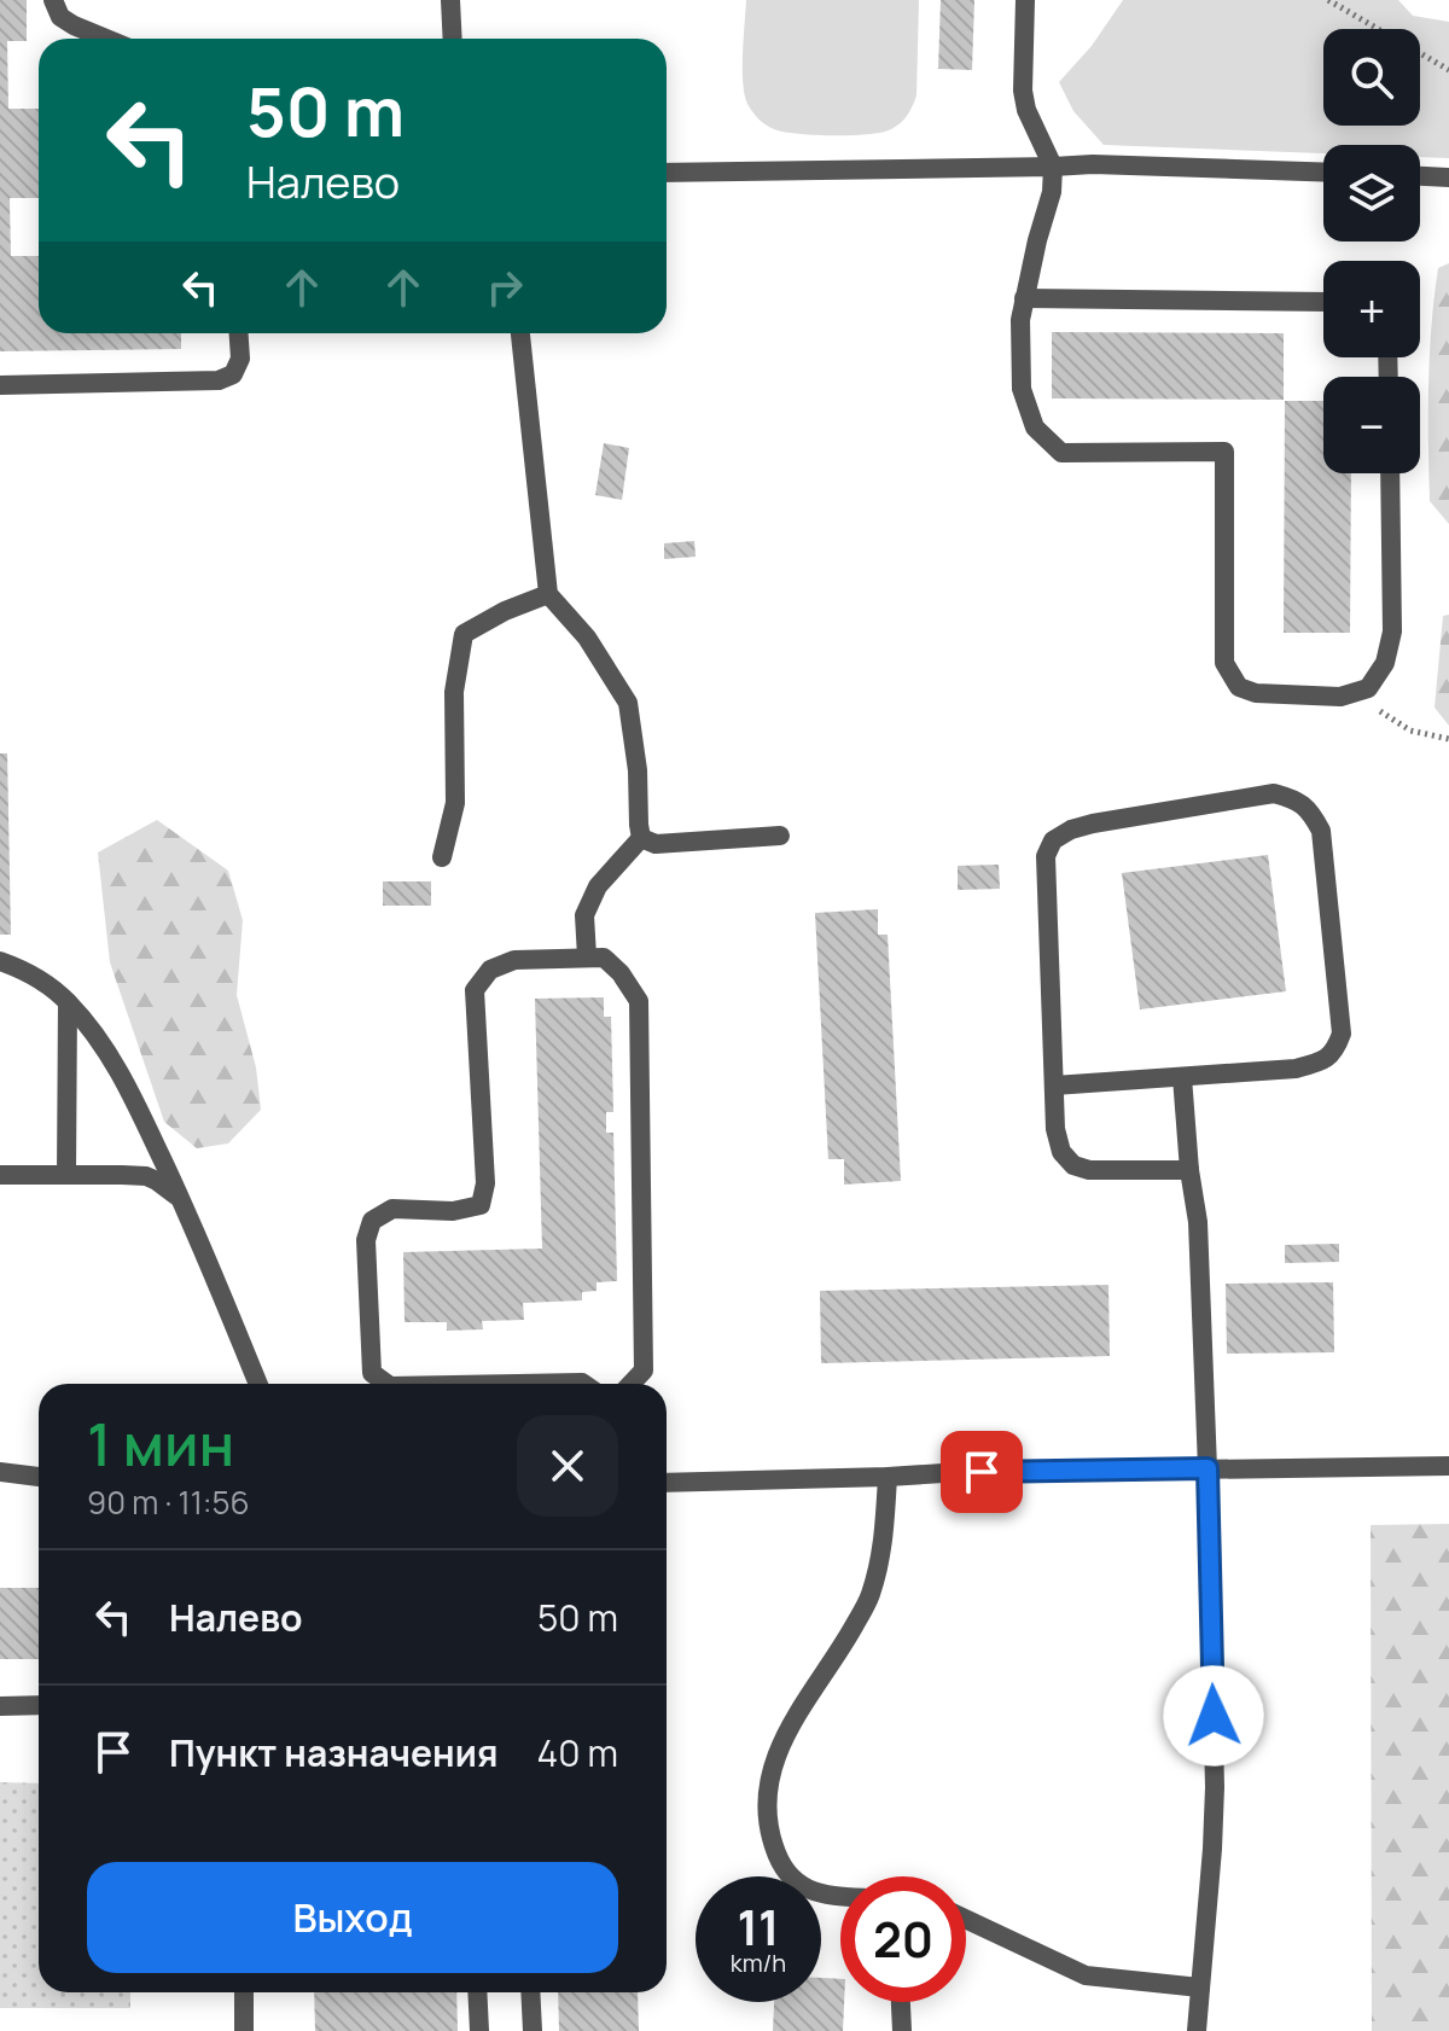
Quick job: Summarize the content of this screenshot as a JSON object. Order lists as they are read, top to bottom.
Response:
{
  "page": {
    "map_buttons": ["+", "−"],
    "turn": ["50 m", "Налево"],
    "heading": ["1 мин", "90 m · 11:56"],
    "list": [
      {
        "name": "Налево",
        "value": "50 m"
      },
      {
        "name": "Пункт назначения",
        "value": "40 m"
      }
    ],
    "buttons": "Выход",
    "speed": "11 km/h",
    "limit": "20"
  }
}
